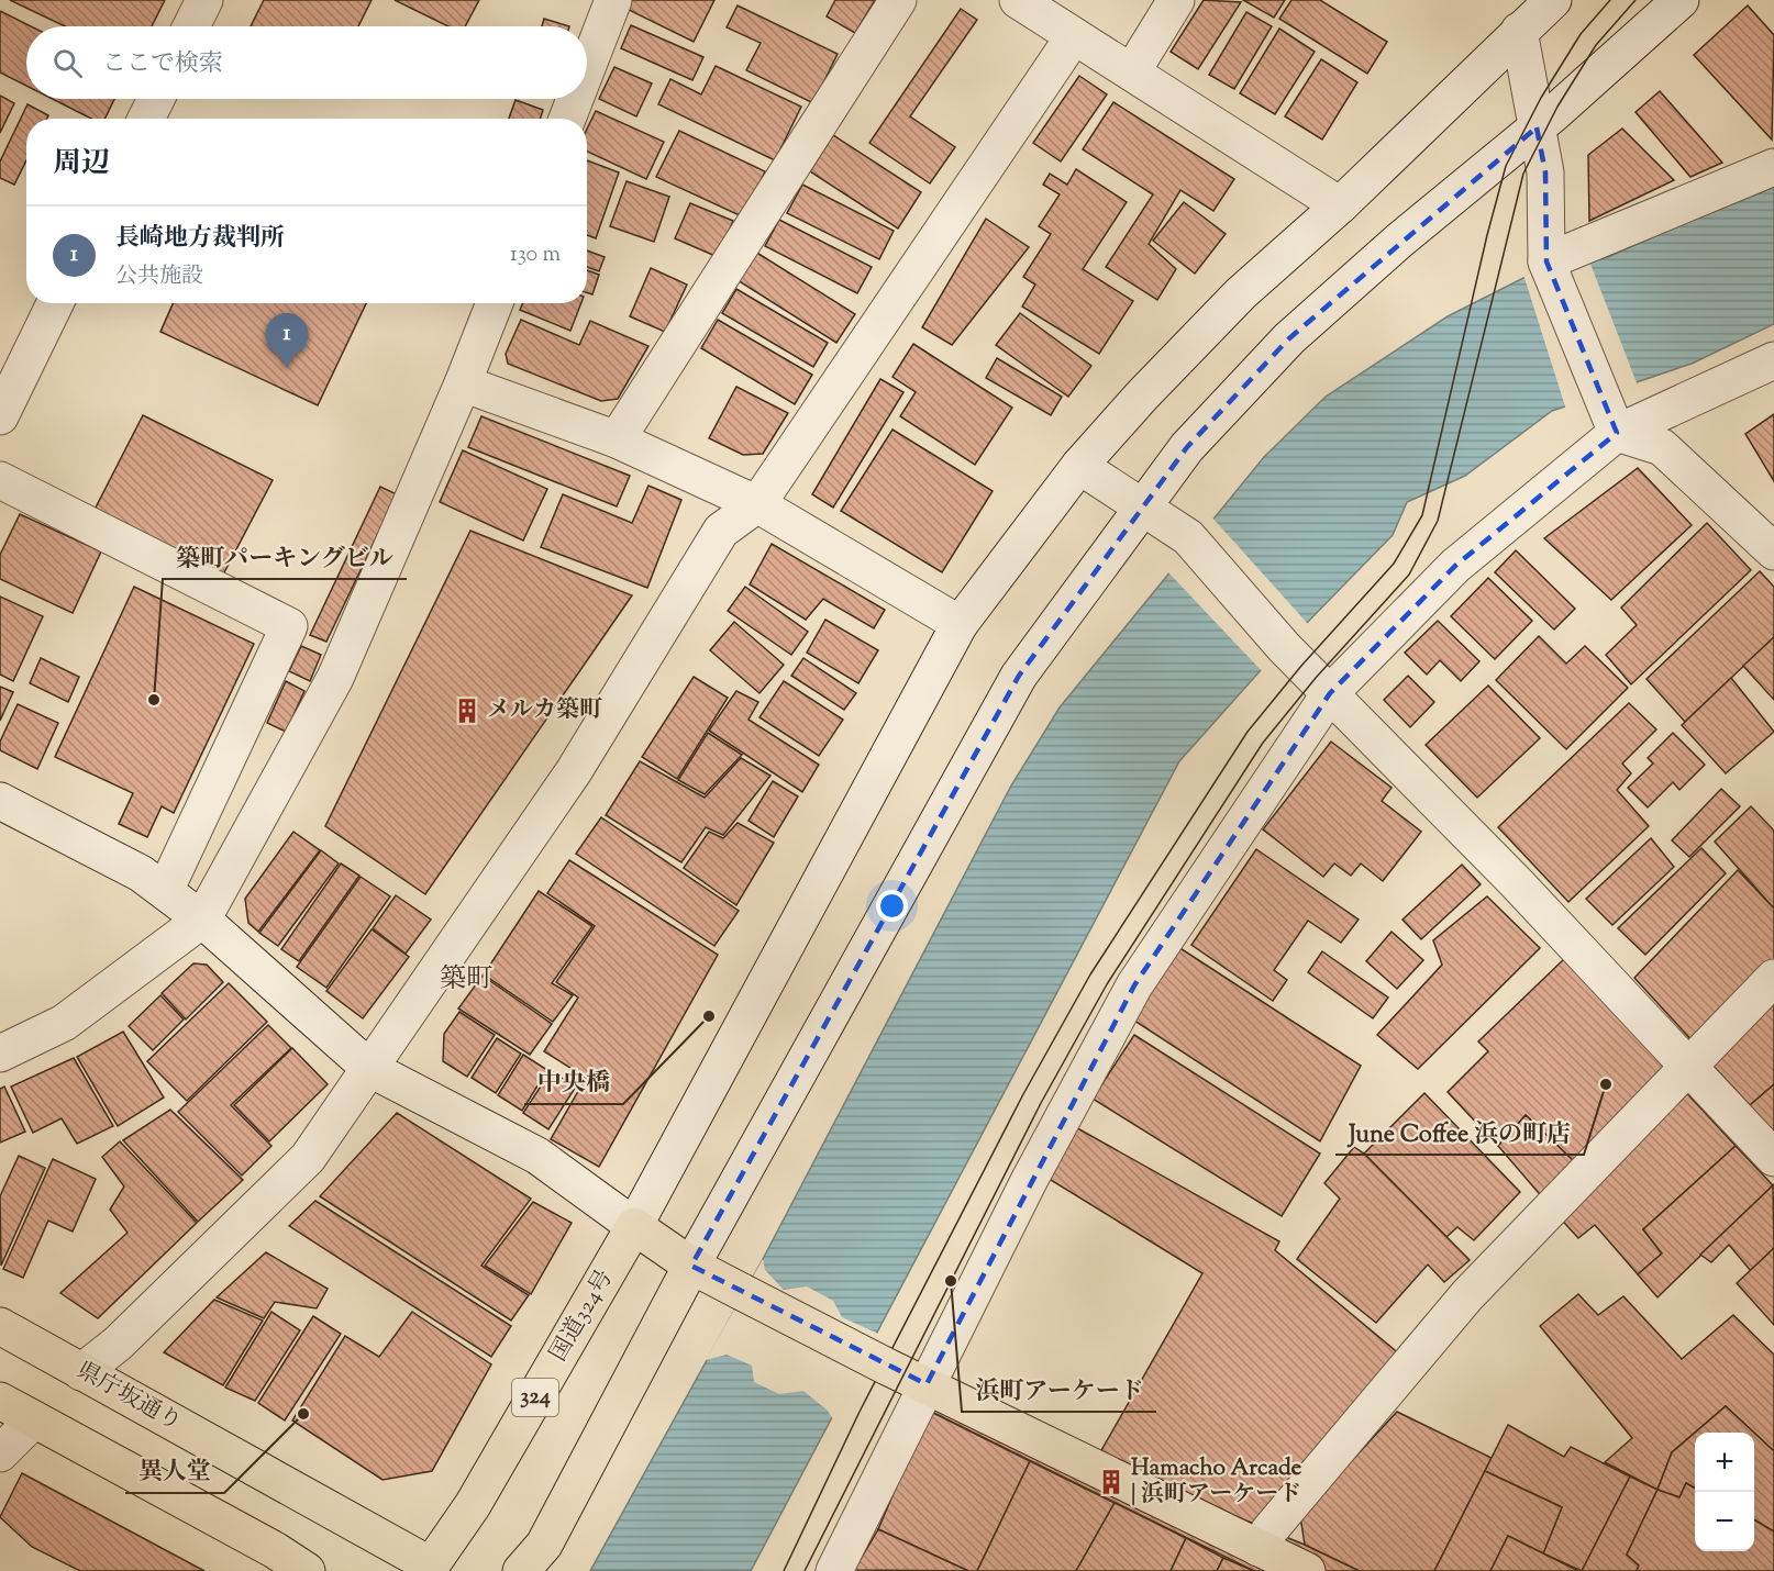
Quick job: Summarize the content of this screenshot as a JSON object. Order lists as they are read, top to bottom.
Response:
{
  "streets": {
    "highway": ["国道324号", "県庁坂通り", "324"]
  },
  "crossings": [
    ["国道324号", "県庁坂通り"]
  ],
  "districts": ["築町"],
  "places": {
    "other": [
      "築町パーキングビル",
      "中央橋",
      "June Coffee 浜の町店",
      "浜町アーケード",
      "異人堂"
    ],
    "building": ["メルカ築町", "Hamacho Arcade | 浜町アーケード"]
  },
  "page": {
    "search": "ここで検索",
    "heading": "周辺",
    "list": [
      {
        "mark": "1",
        "name": "長崎地方裁判所",
        "note": "公共施設",
        "value": "130 m"
      }
    ],
    "pins": "1",
    "map_buttons": ["+", "−"]
  }
}
